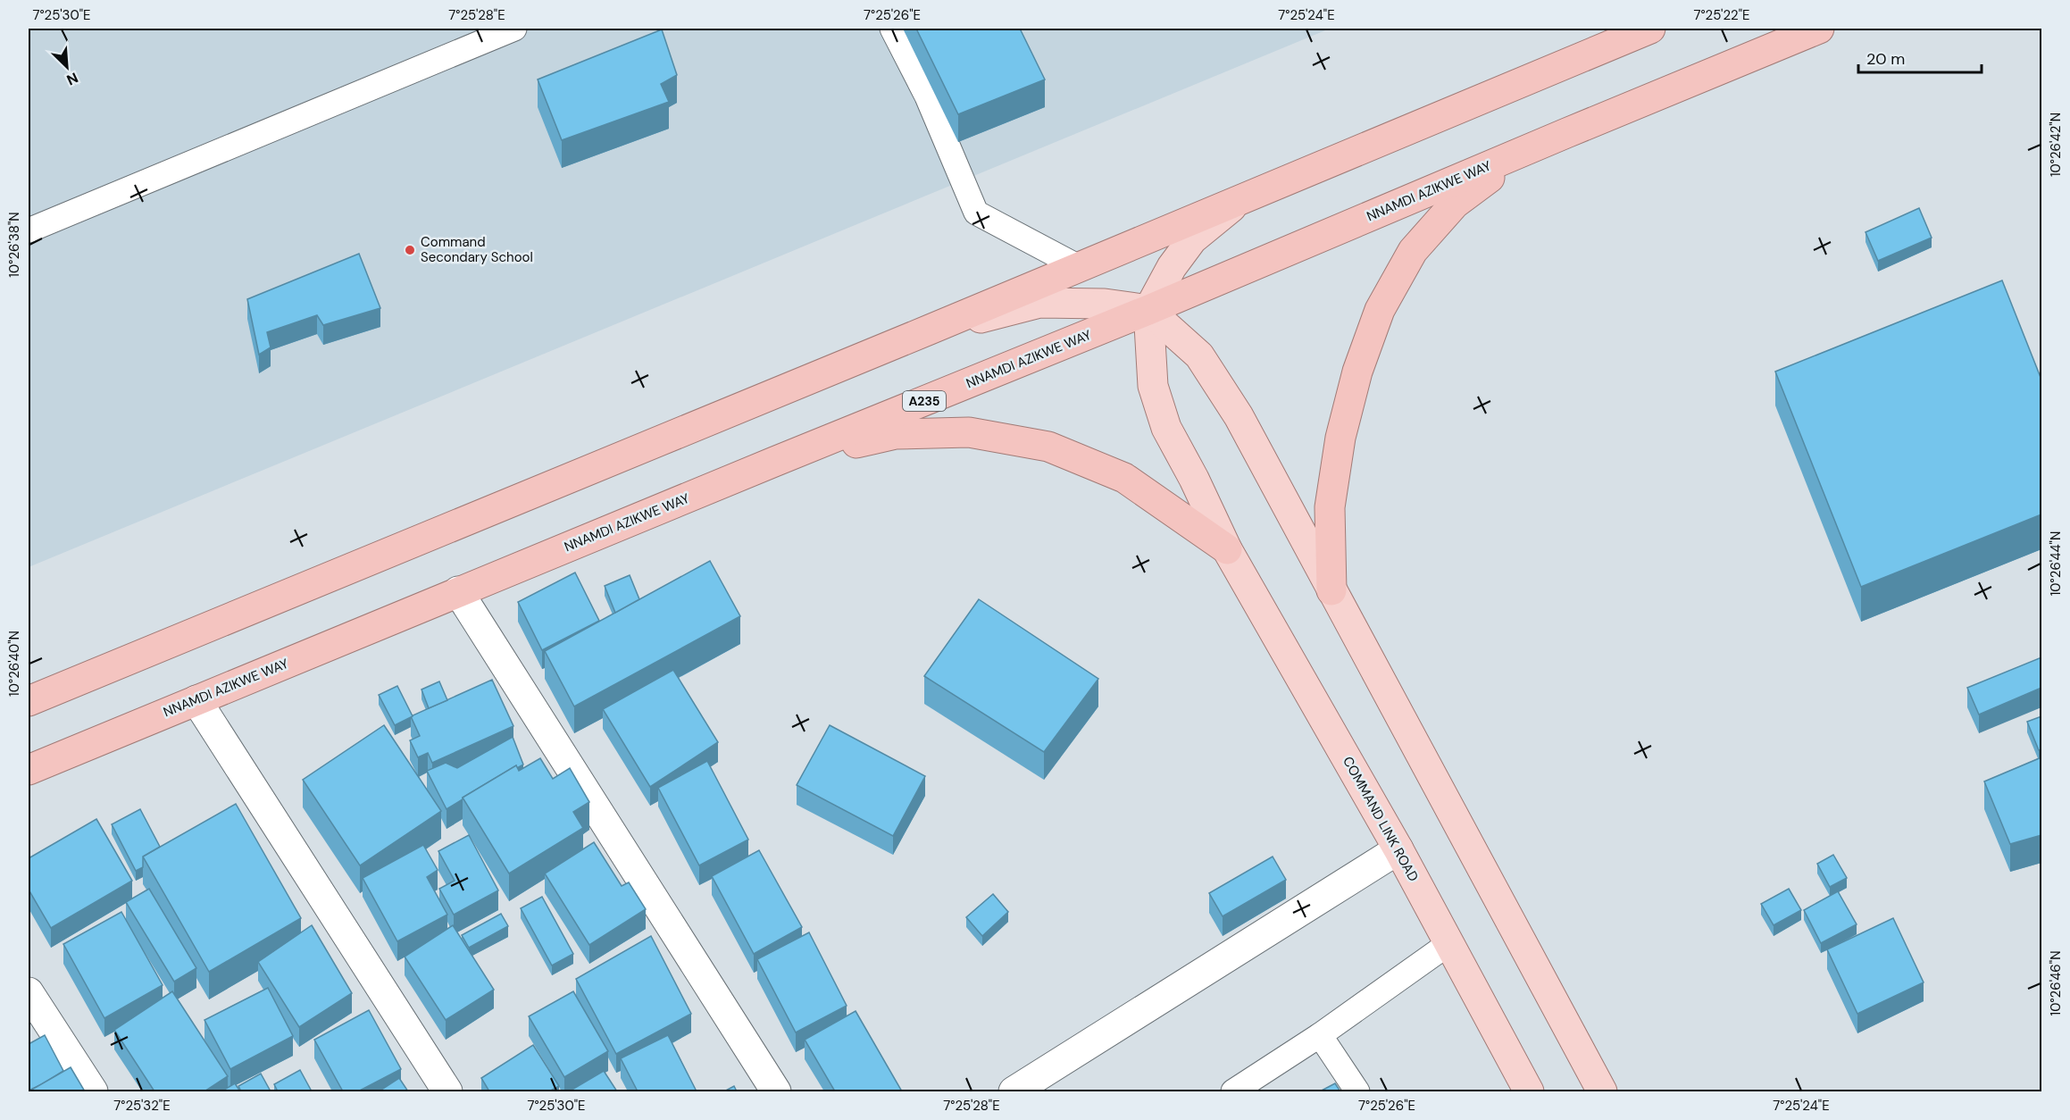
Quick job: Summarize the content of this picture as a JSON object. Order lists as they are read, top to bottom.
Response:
{
  "streets": {
    "highway": ["NNAMDI AZIKWE WAY", "A235"],
    "main road": ["COMMAND LINK ROAD"]
  },
  "crossings": [
    ["NNAMDI AZIKWE WAY", "COMMAND LINK ROAD"]
  ],
  "places": ["Command Secondary School"],
  "scale_bar": "20 m",
  "north": "bottom right",
  "coordinates": [
    "7°25'30\"E",
    "7°25'28\"E",
    "7°25'26\"E",
    "7°25'24\"E",
    "7°25'22\"E",
    "10°26'42\"N",
    "10°26'38\"N",
    "10°26'44\"N",
    "10°26'40\"N",
    "10°26'46\"N",
    "7°25'32\"E"
  ]
}
